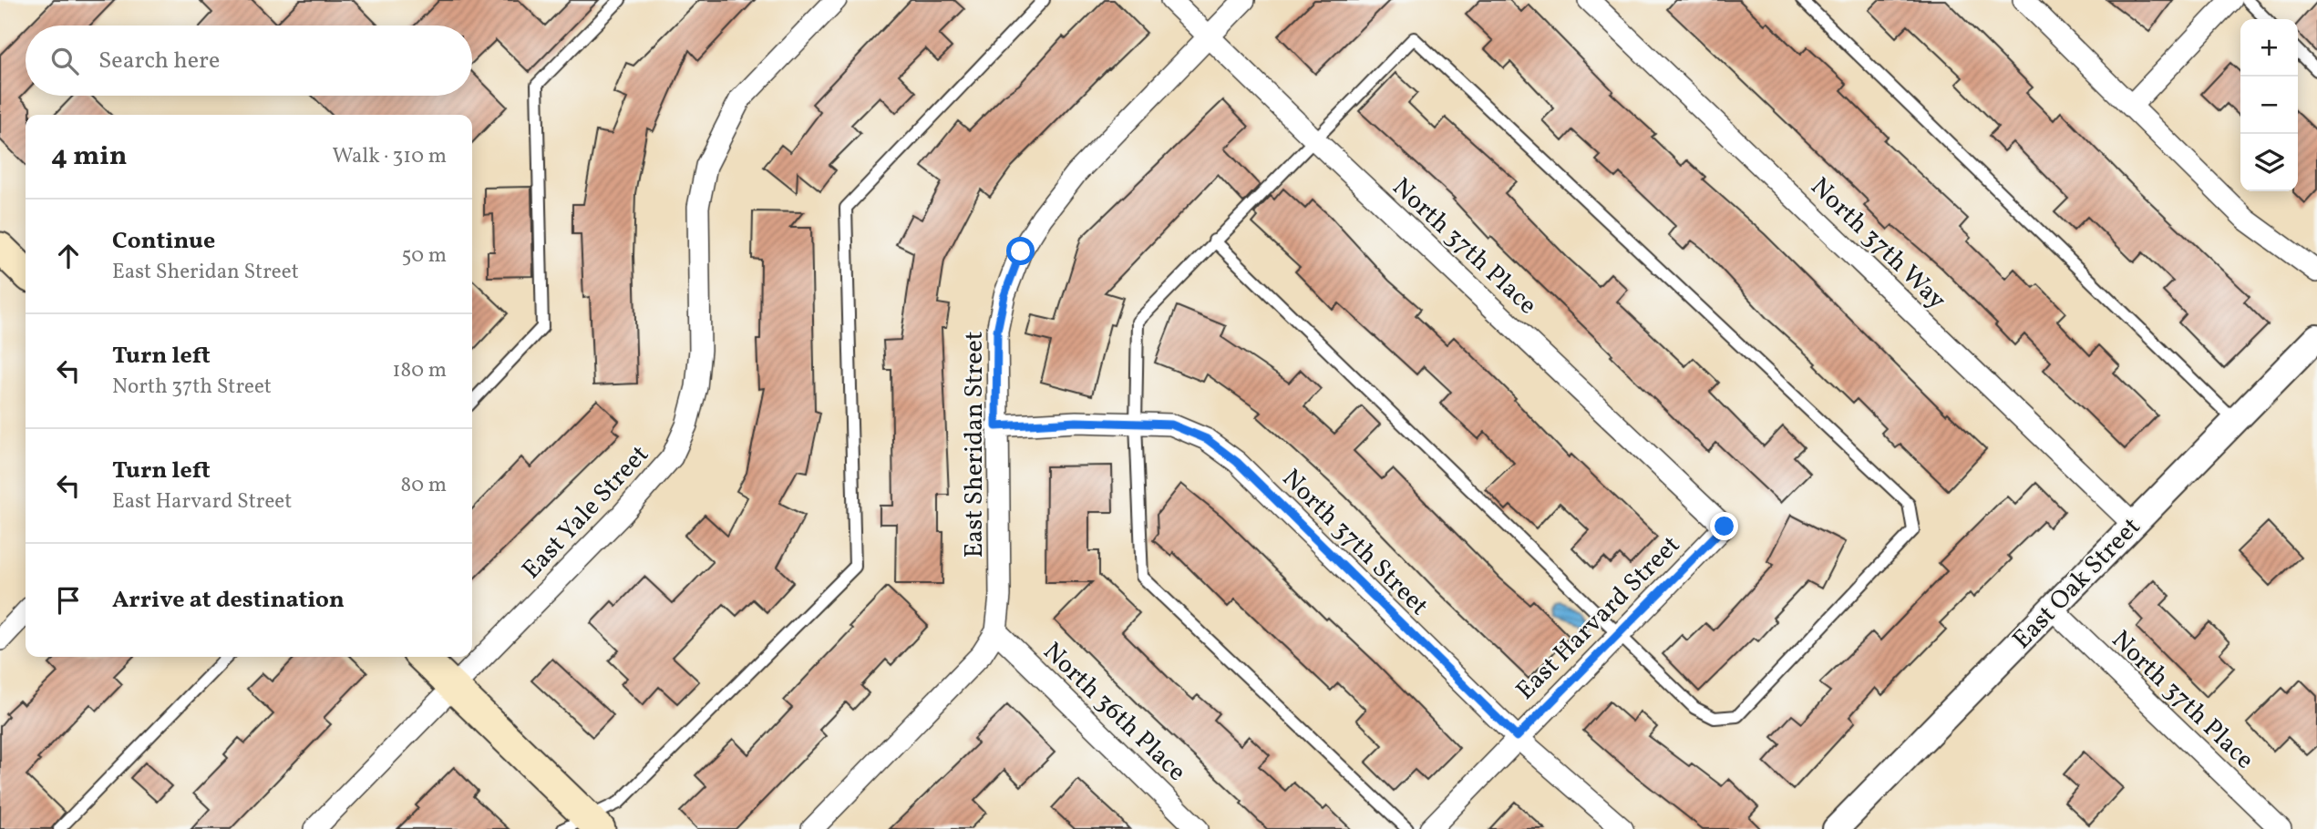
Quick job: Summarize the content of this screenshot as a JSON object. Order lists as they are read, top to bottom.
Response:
{
  "streets": {
    "street": [
      "North 37th Way",
      "North 37th Place",
      "East Sheridan Street",
      "East Yale Street",
      "North 37th Street",
      "East Oak Street",
      "East Harvard Street",
      "North 36th Place"
    ]
  },
  "crossings": [
    ["North 37th Way", "East Oak Street"],
    ["North 37th Place", "East Sheridan Street"],
    ["North 37th Place", "East Oak Street"],
    ["North 37th Place", "East Harvard Street"],
    ["East Sheridan Street", "North 37th Street"],
    ["East Sheridan Street", "North 36th Place"],
    ["North 37th Street", "East Harvard Street"]
  ],
  "page": {
    "map_buttons": ["+", "−"],
    "search": "Search here",
    "heading": ["4 min", "Walk · 310 m"],
    "list": [
      ["Continue", "East Sheridan Street", "50 m"],
      ["Turn left", "North 37th Street", "180 m"],
      ["Turn left", "East Harvard Street", "80 m"],
      "Arrive at destination"
    ]
  }
}
